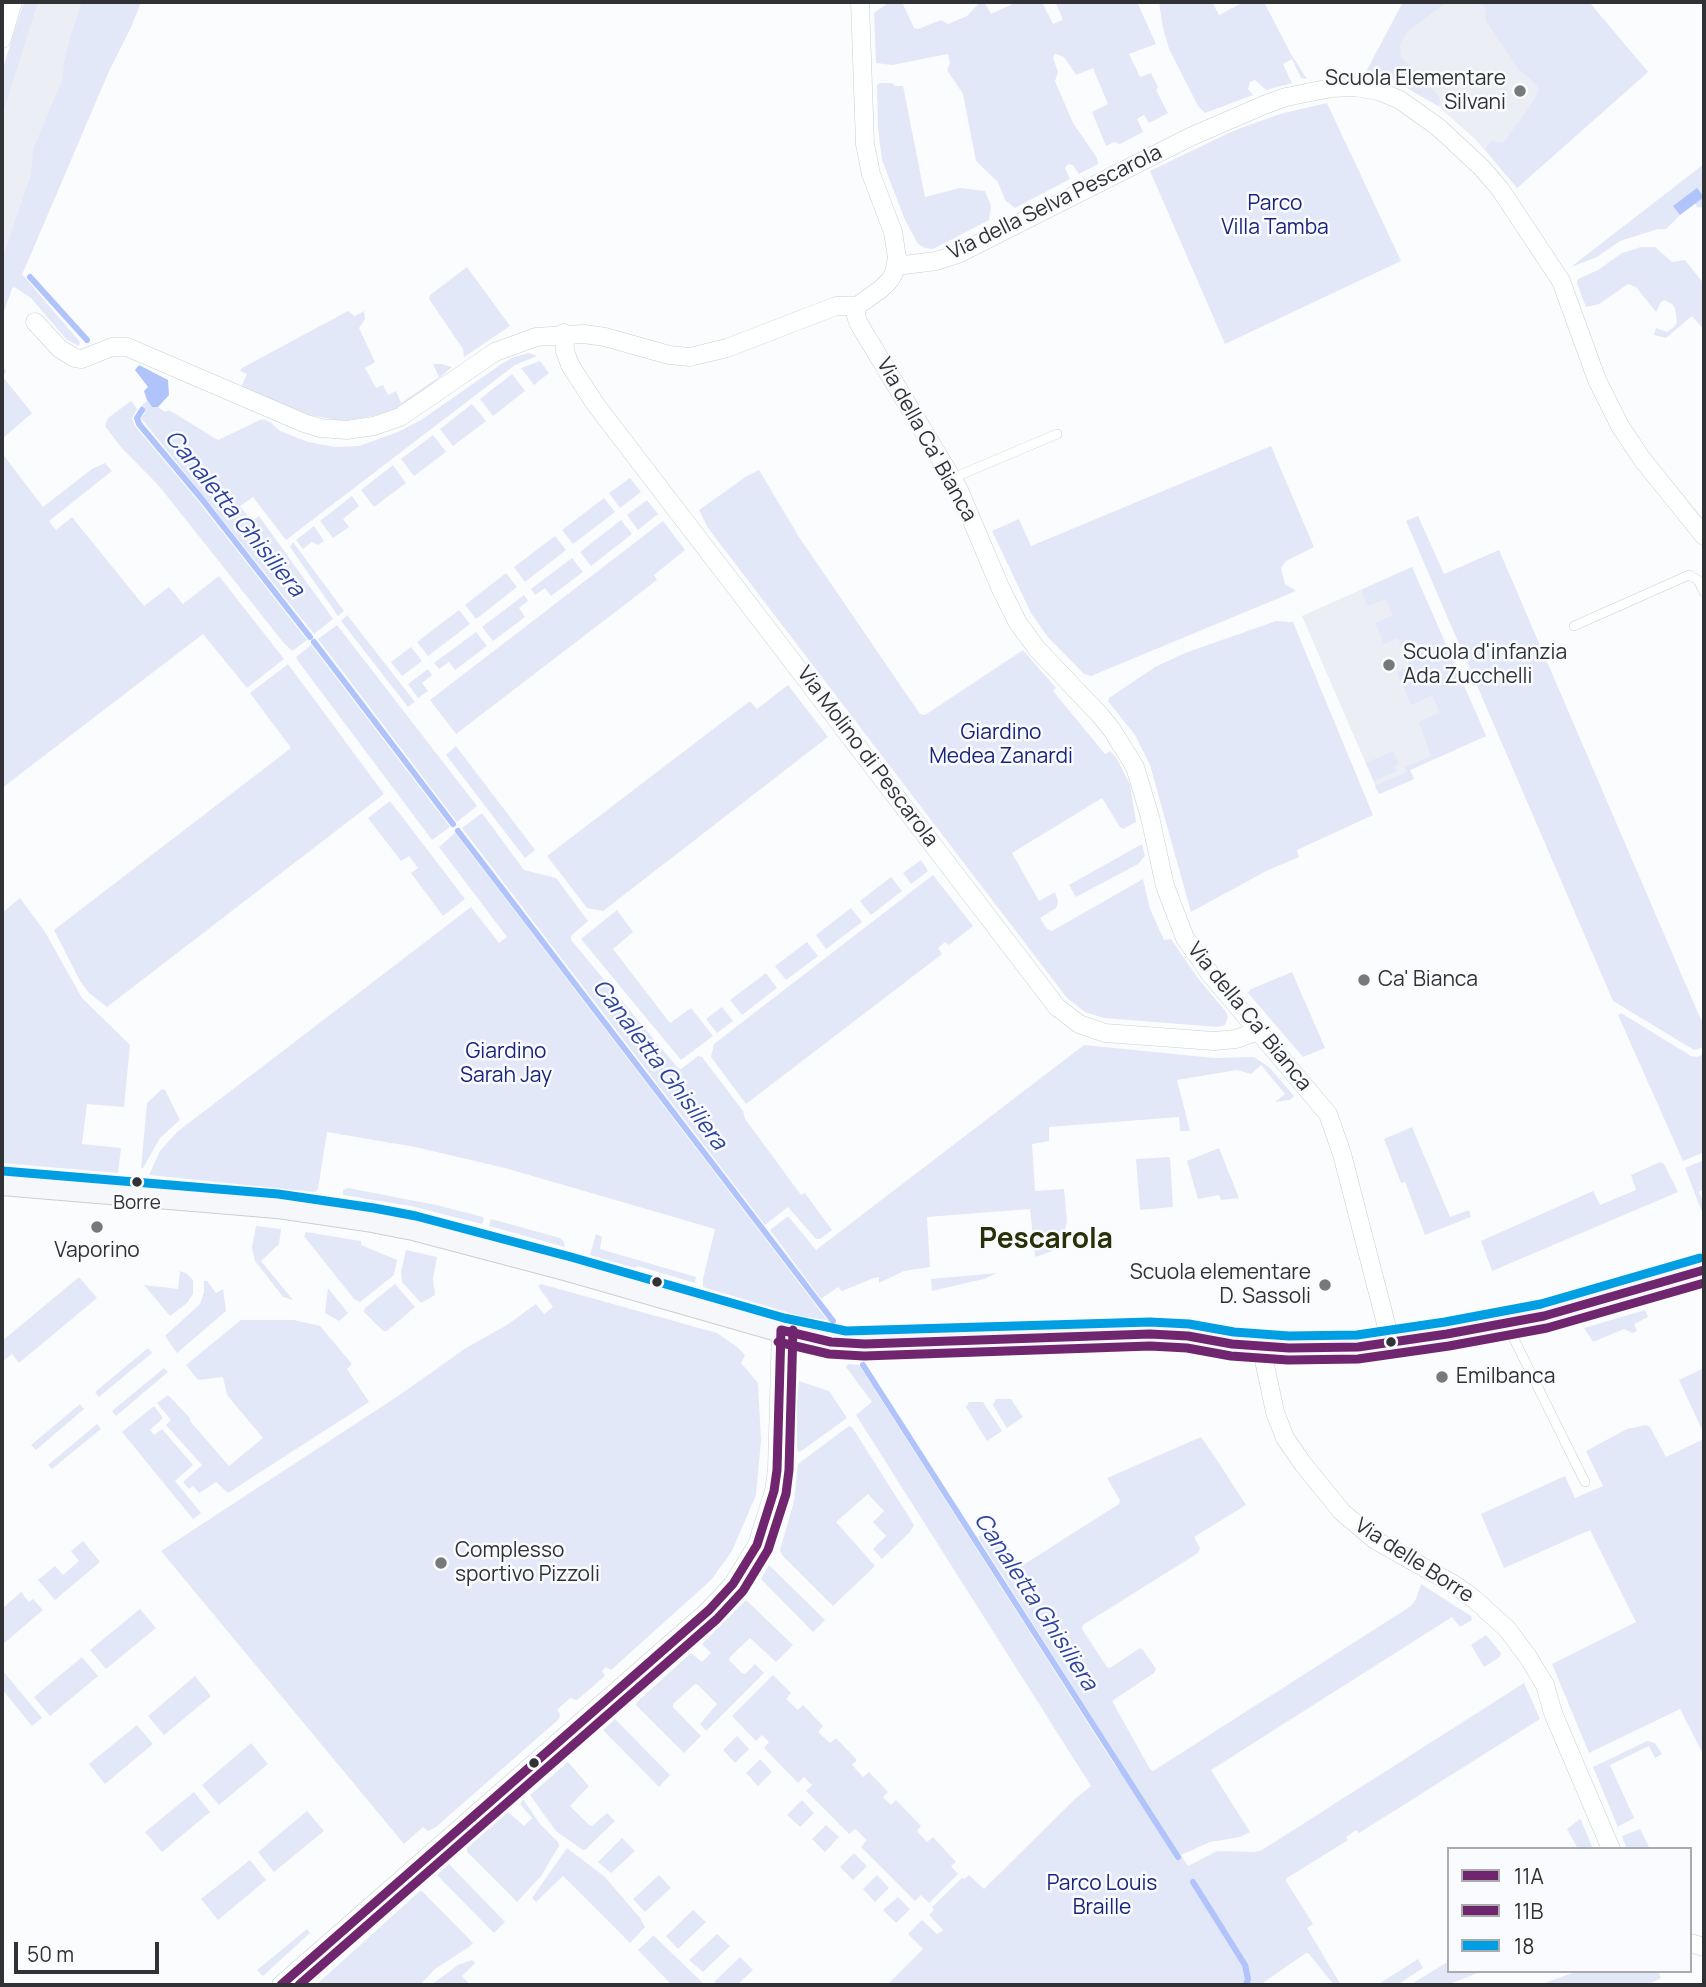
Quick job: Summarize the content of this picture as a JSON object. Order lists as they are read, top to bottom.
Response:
{
  "streets": {
    "street": [
      "Via della Selva Pescarola",
      "Via della Ca' Bianca",
      "Via Molino di Pescarola",
      "Via delle Borre"
    ]
  },
  "crossings": [
    ["Via della Ca' Bianca", "Via Molino di Pescarola"]
  ],
  "districts": ["Pescarola"],
  "water": ["Canaletta Ghisiliera"],
  "parks": [
    "Parco Villa Tamba",
    "Giardino Medea Zanardi",
    "Giardino Sarah Jay",
    "Parco Louis Braille"
  ],
  "places": [
    "Scuola Elementare Silvani",
    "Scuola d'infanzia Ada Zucchelli",
    "Ca' Bianca",
    "Borre",
    "Vaporino",
    "Scuola elementare D. Sassoli",
    "Emilbanca",
    "Complesso sportivo Pizzoli"
  ],
  "lines": ["transit line 18", "transit line 11A", "transit line 11B"],
  "legend": ["11A", "11B", "18"],
  "scale_bar": "50 m"
}
